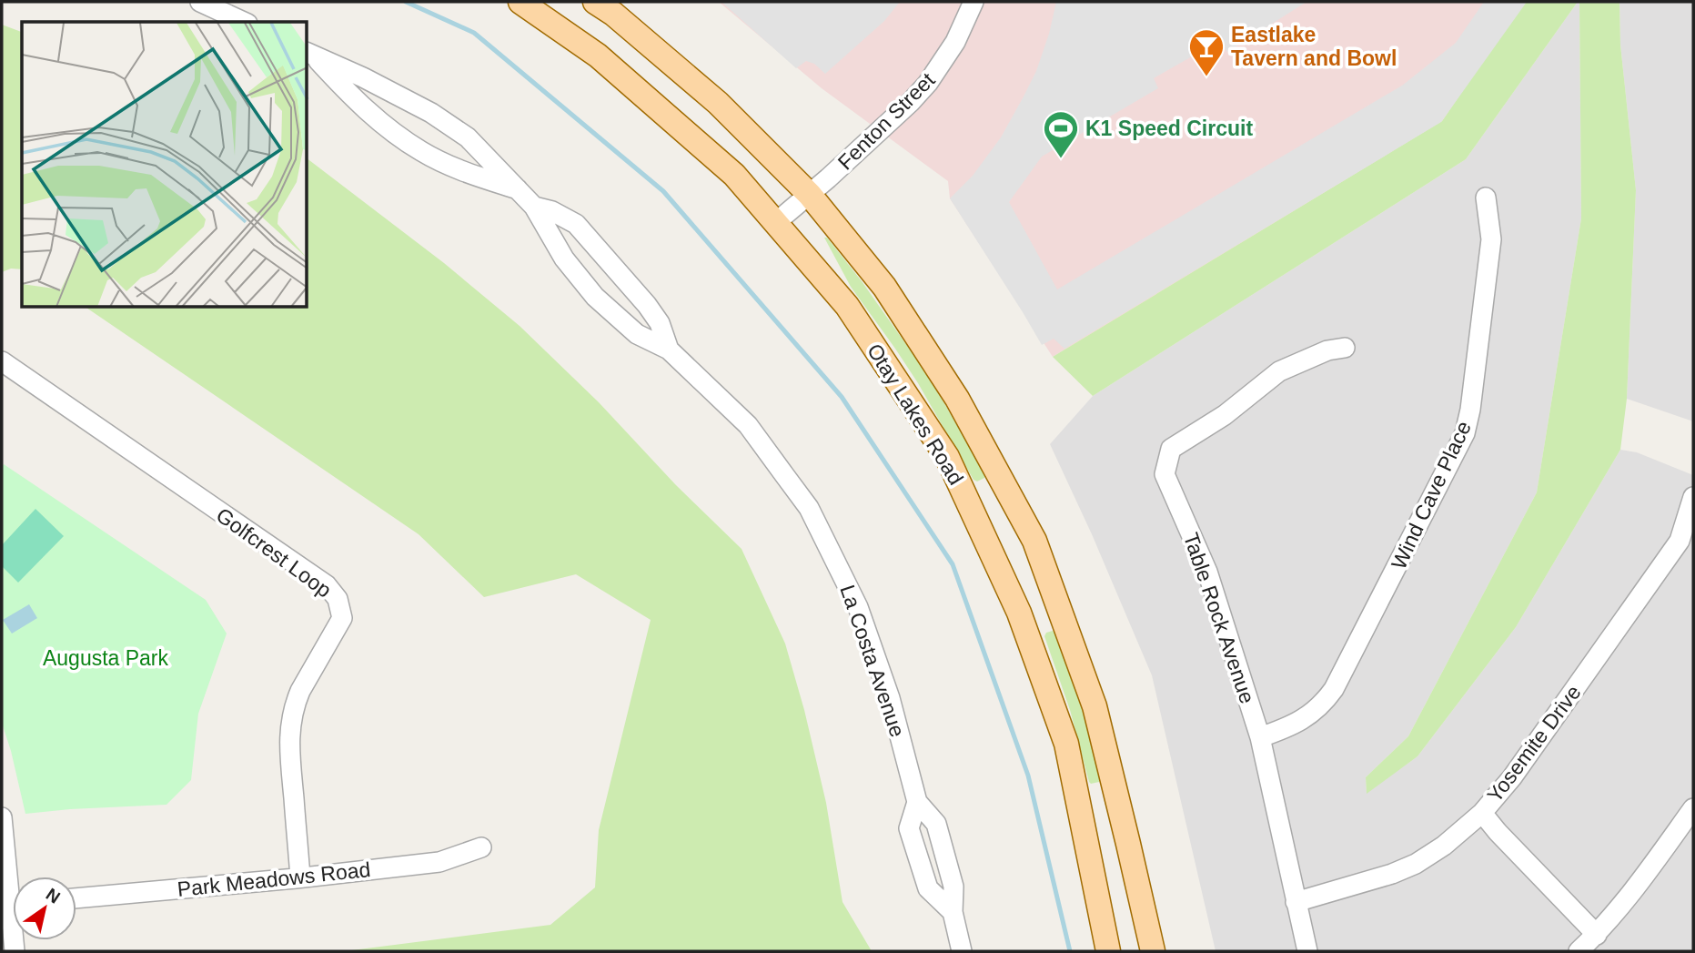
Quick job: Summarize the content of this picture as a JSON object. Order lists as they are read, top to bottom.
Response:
{
  "streets": {
    "main road": ["Otay Lakes Road"],
    "street": [
      "Fenton Street",
      "Wind Cave Place",
      "Golfcrest Loop",
      "Table Rock Avenue",
      "La Costa Avenue",
      "Yosemite Drive",
      "Park Meadows Road"
    ]
  },
  "crossings": [
    ["Fenton Street", "Otay Lakes Road"],
    ["Wind Cave Place", "Table Rock Avenue"],
    ["Golfcrest Loop", "Park Meadows Road"],
    ["Table Rock Avenue", "Yosemite Drive"]
  ],
  "parks": ["Augusta Park"],
  "places": {
    "bar": ["Eastlake Tavern and Bowl"],
    "sports": ["K1 Speed Circuit"]
  },
  "north": "top right"
}
